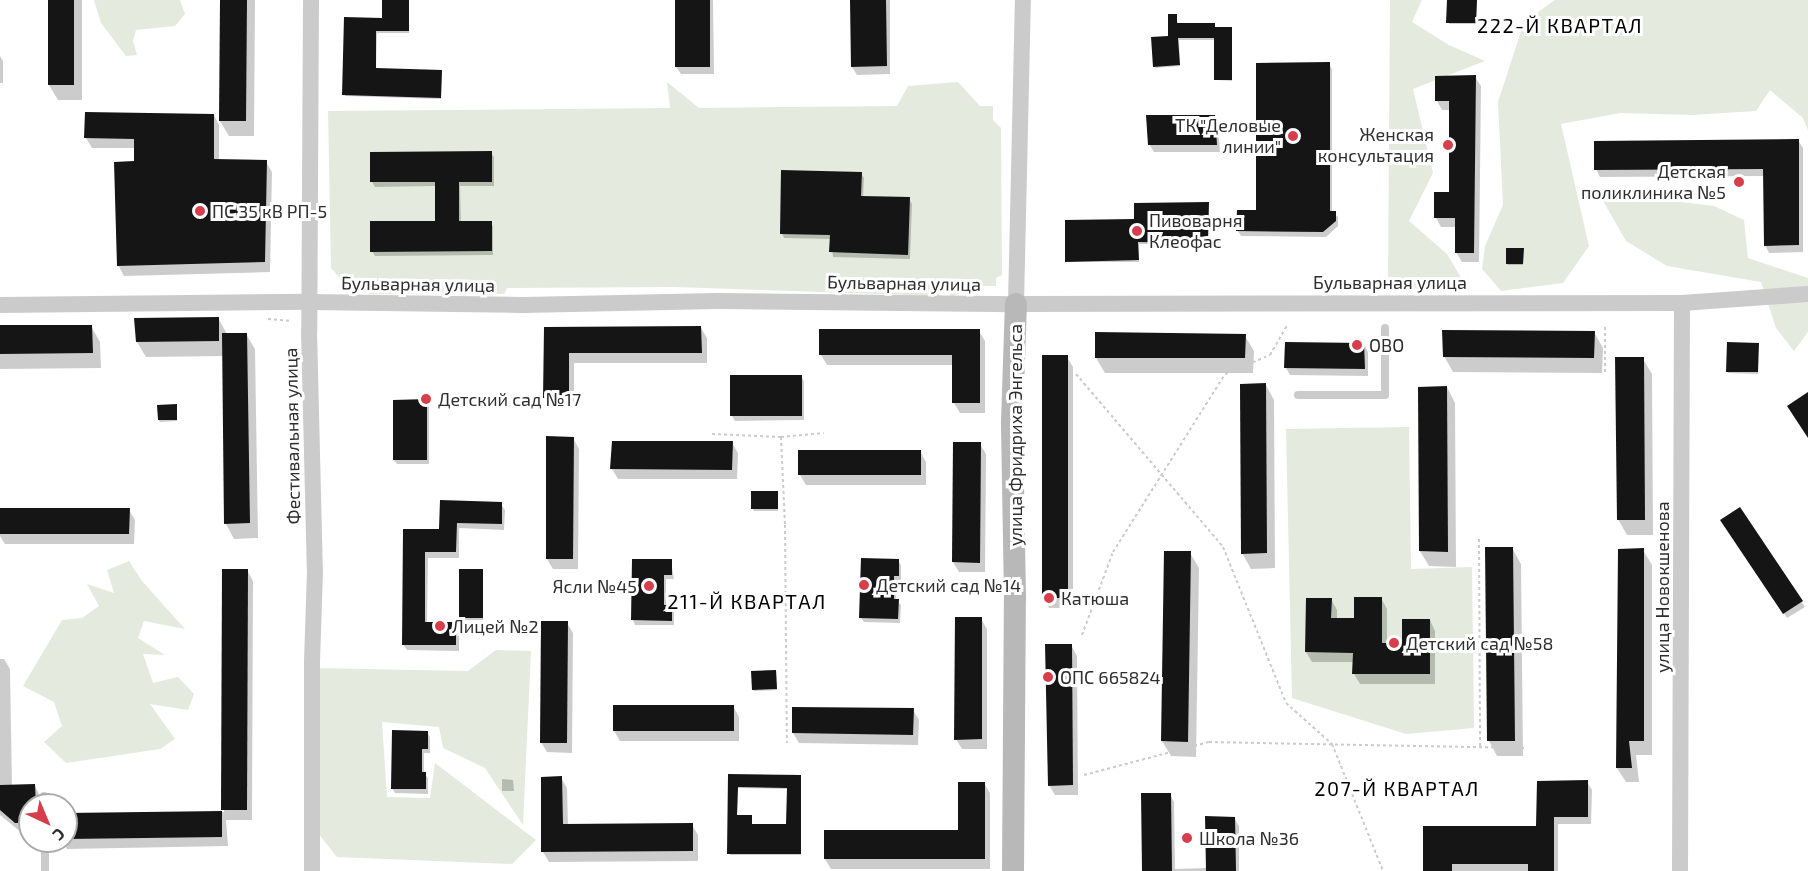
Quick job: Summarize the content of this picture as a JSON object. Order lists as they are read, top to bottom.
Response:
{
  "streets": {
    "street": [
      "Бульварная улица",
      "улица Фридриха Энгельса",
      "Фестивальная улица",
      "улица Новокшенова"
    ]
  },
  "crossings": [
    ["Бульварная улица", "улица Фридриха Энгельса"],
    ["Бульварная улица", "Фестивальная улица"],
    ["Бульварная улица", "улица Новокшенова"]
  ],
  "districts": ["222-Й КВАРТАЛ", "211-Й КВАРТАЛ", "207-Й КВАРТАЛ"],
  "places": [
    "ТК \"Деловые линии\"",
    "Женская консультация",
    "Детская поликлиника №5",
    "ПС 35 кВ РП-5",
    "Пивоварня Клеофас",
    "ОВО",
    "Детский сад №17",
    "Детский сад №14",
    "Ясли №45",
    "Катюша",
    "Лицей №2",
    "Детский сад №58",
    "ОПС 665824",
    "Школа №36"
  ],
  "north": "bottom right"
}
